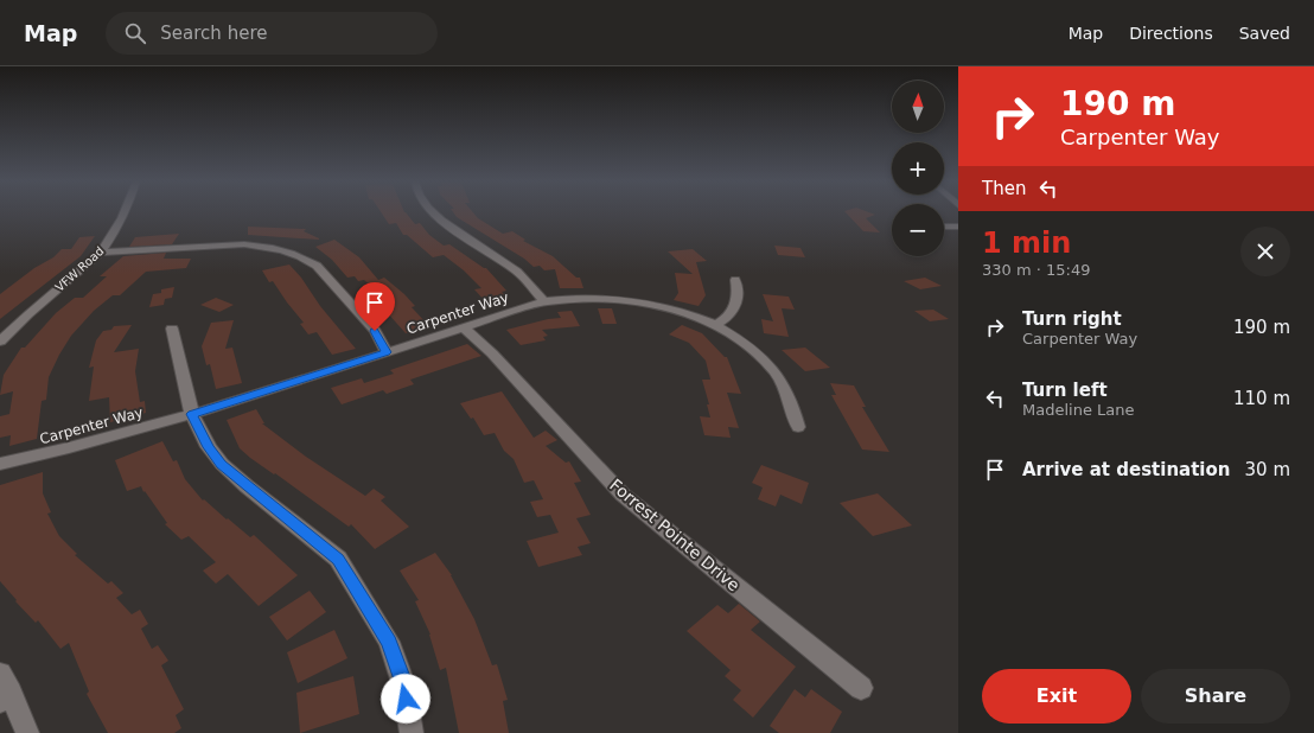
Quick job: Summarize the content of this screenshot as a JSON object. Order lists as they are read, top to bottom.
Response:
{
  "streets": {
    "street": ["VFW Road", "Carpenter Way", "Forrest Pointe Drive"]
  },
  "crossings": [
    ["Carpenter Way", "Forrest Pointe Drive"]
  ],
  "north": "top",
  "page": {
    "header": "Map",
    "search": "Search here",
    "nav": ["Map", "Directions", "Saved"],
    "turn": ["190 m", "Carpenter Way"],
    "map_buttons": ["+", "−"],
    "then": "Then",
    "heading": ["1 min", "330 m · 15:49"],
    "list": [
      {
        "name": "Turn right",
        "note": "Carpenter Way",
        "value": "190 m"
      },
      {
        "name": "Turn left",
        "note": "Madeline Lane",
        "value": "110 m"
      },
      {
        "name": "Arrive at destination",
        "value": "30 m"
      }
    ],
    "buttons": ["Exit", "Share"]
  }
}
